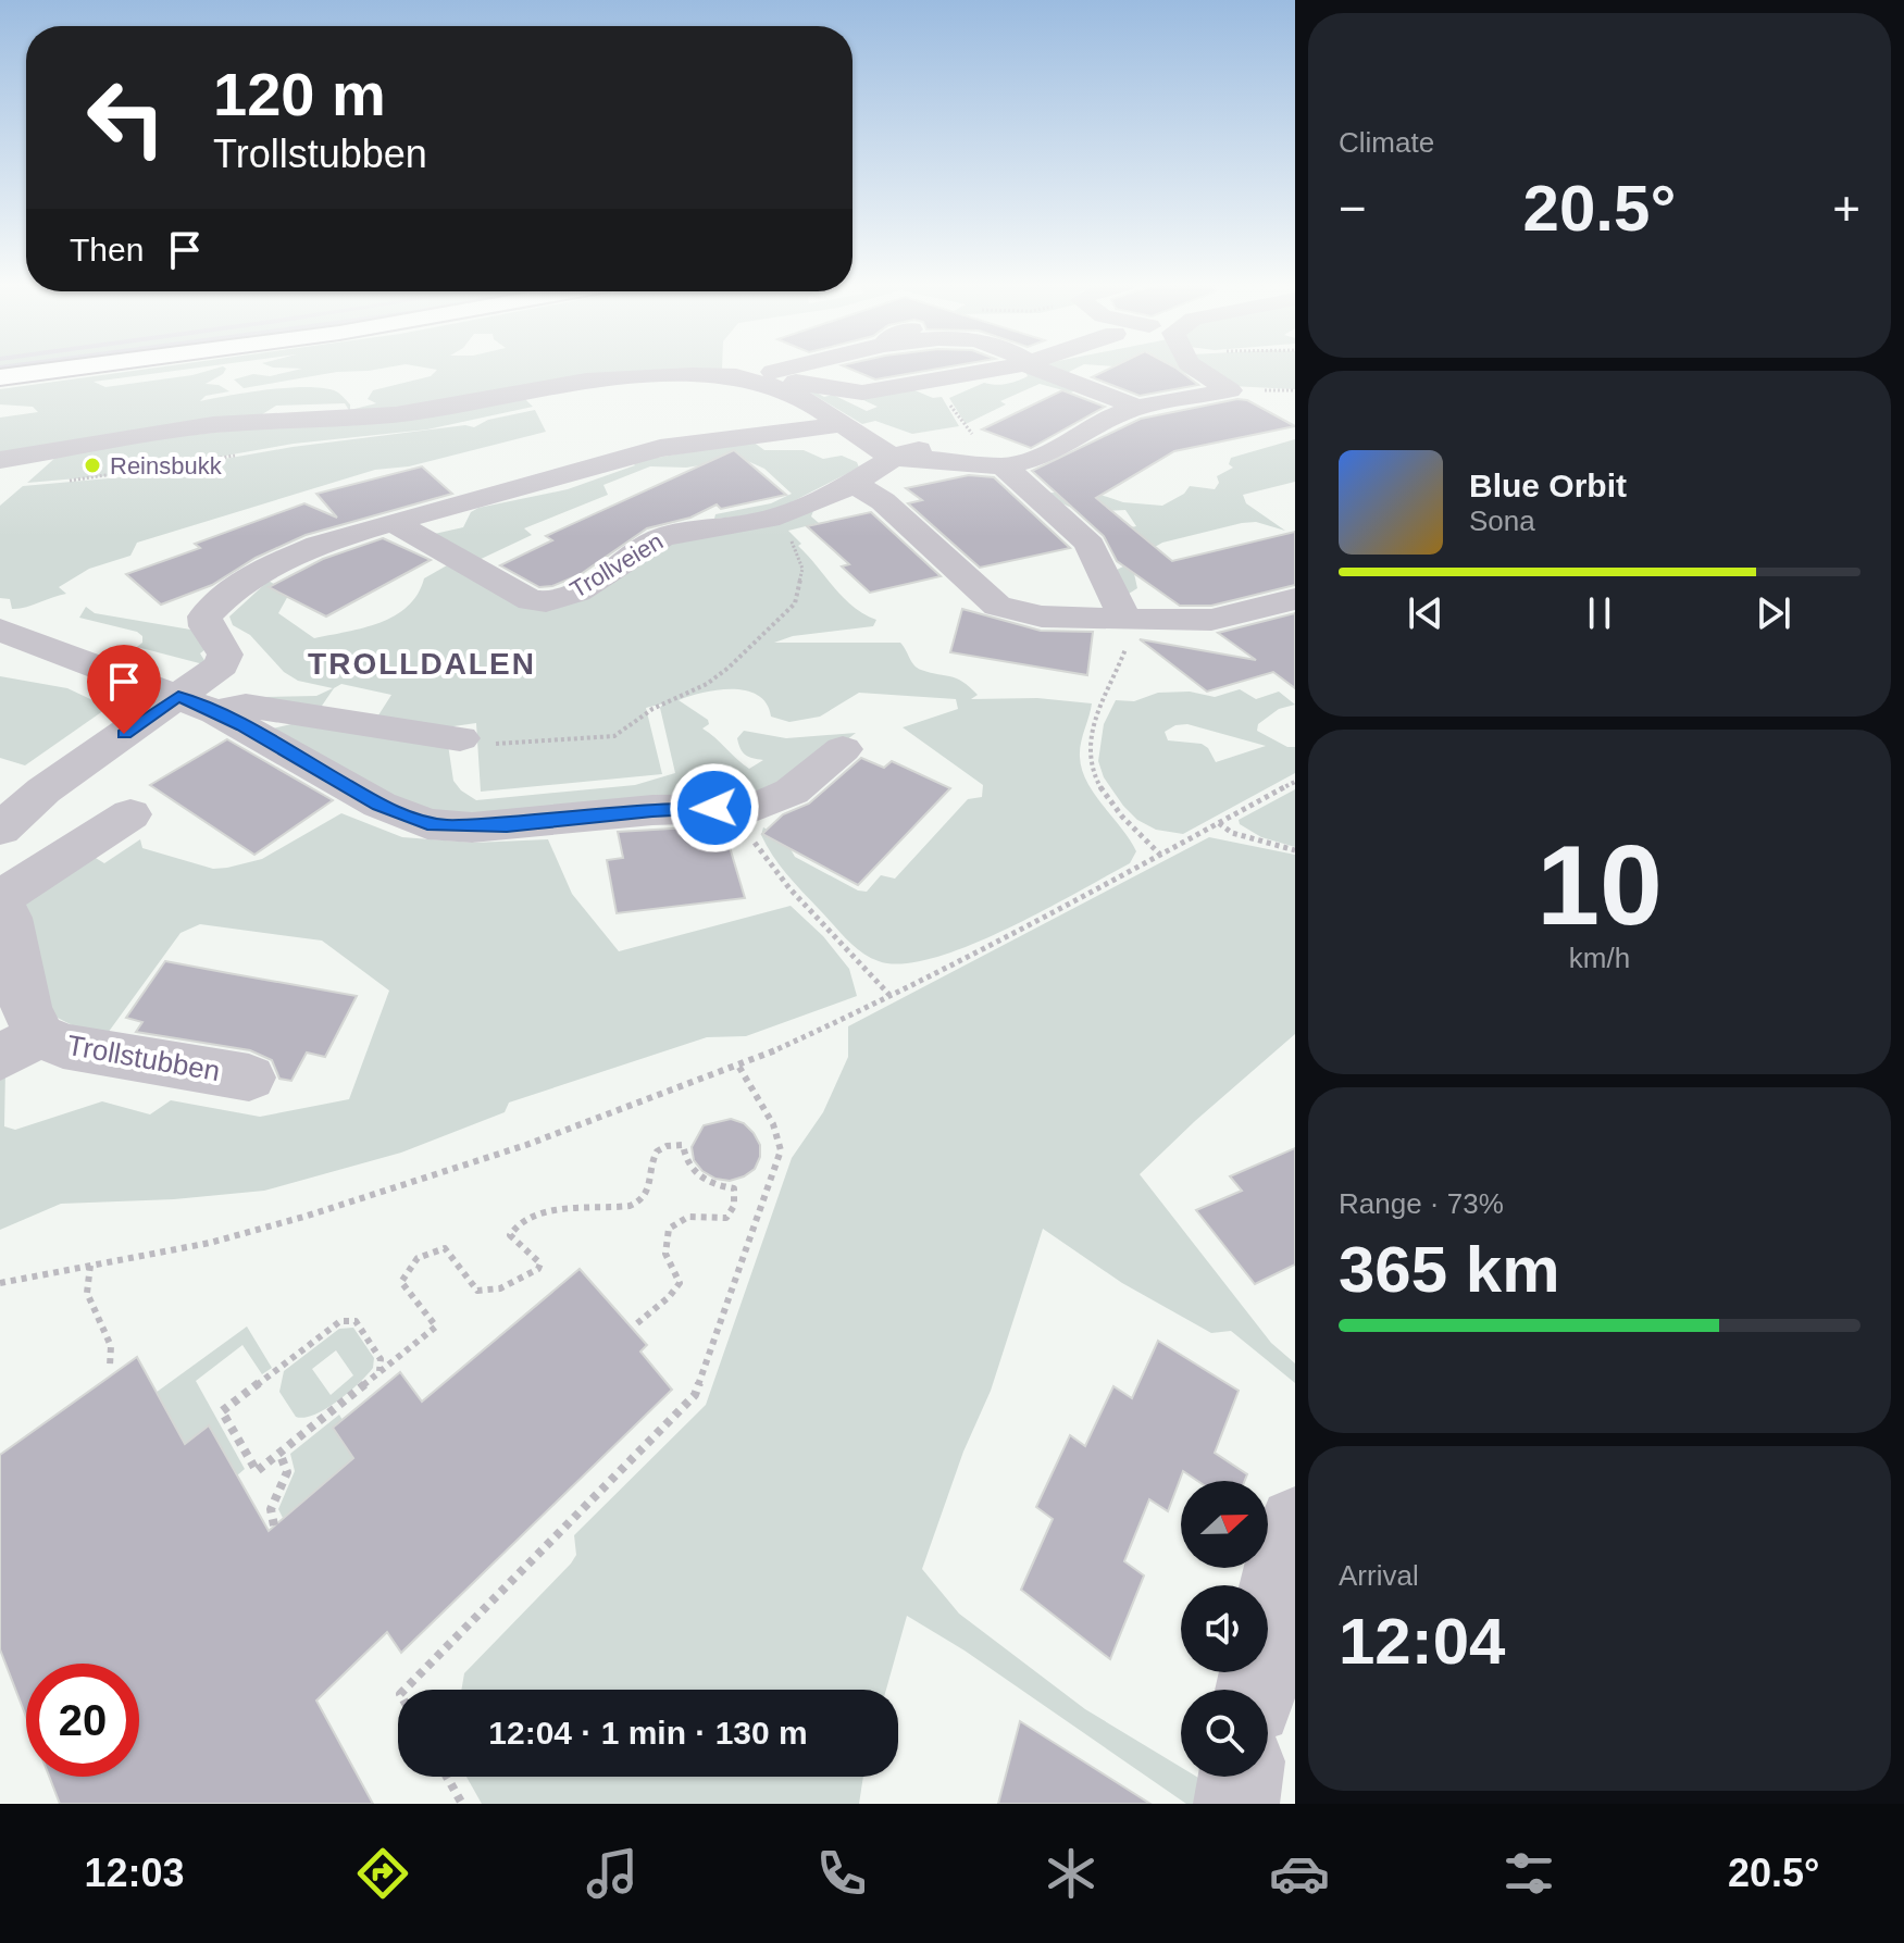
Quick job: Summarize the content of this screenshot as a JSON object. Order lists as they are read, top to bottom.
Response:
{
  "streets": {
    "street": ["Trollveien", "Trollstubben"]
  },
  "districts": ["TROLLDALEN"],
  "places": ["Reinsbukk"],
  "north": "right",
  "page": {
    "tile": [
      "Climate",
      ["10", "km/h"],
      ["Range · 73%", "365 km"],
      ["Arrival", "12:04"]
    ],
    "turn": ["120 m", "Trollstubben"],
    "heat": ["−", "20.5°", "+"],
    "then": "Then",
    "song": ["Blue Orbit", "Sona"],
    "limit": "20",
    "trip": "12:04 · 1 min · 130 m",
    "tabs": ["12:03", "20.5°"]
  }
}
